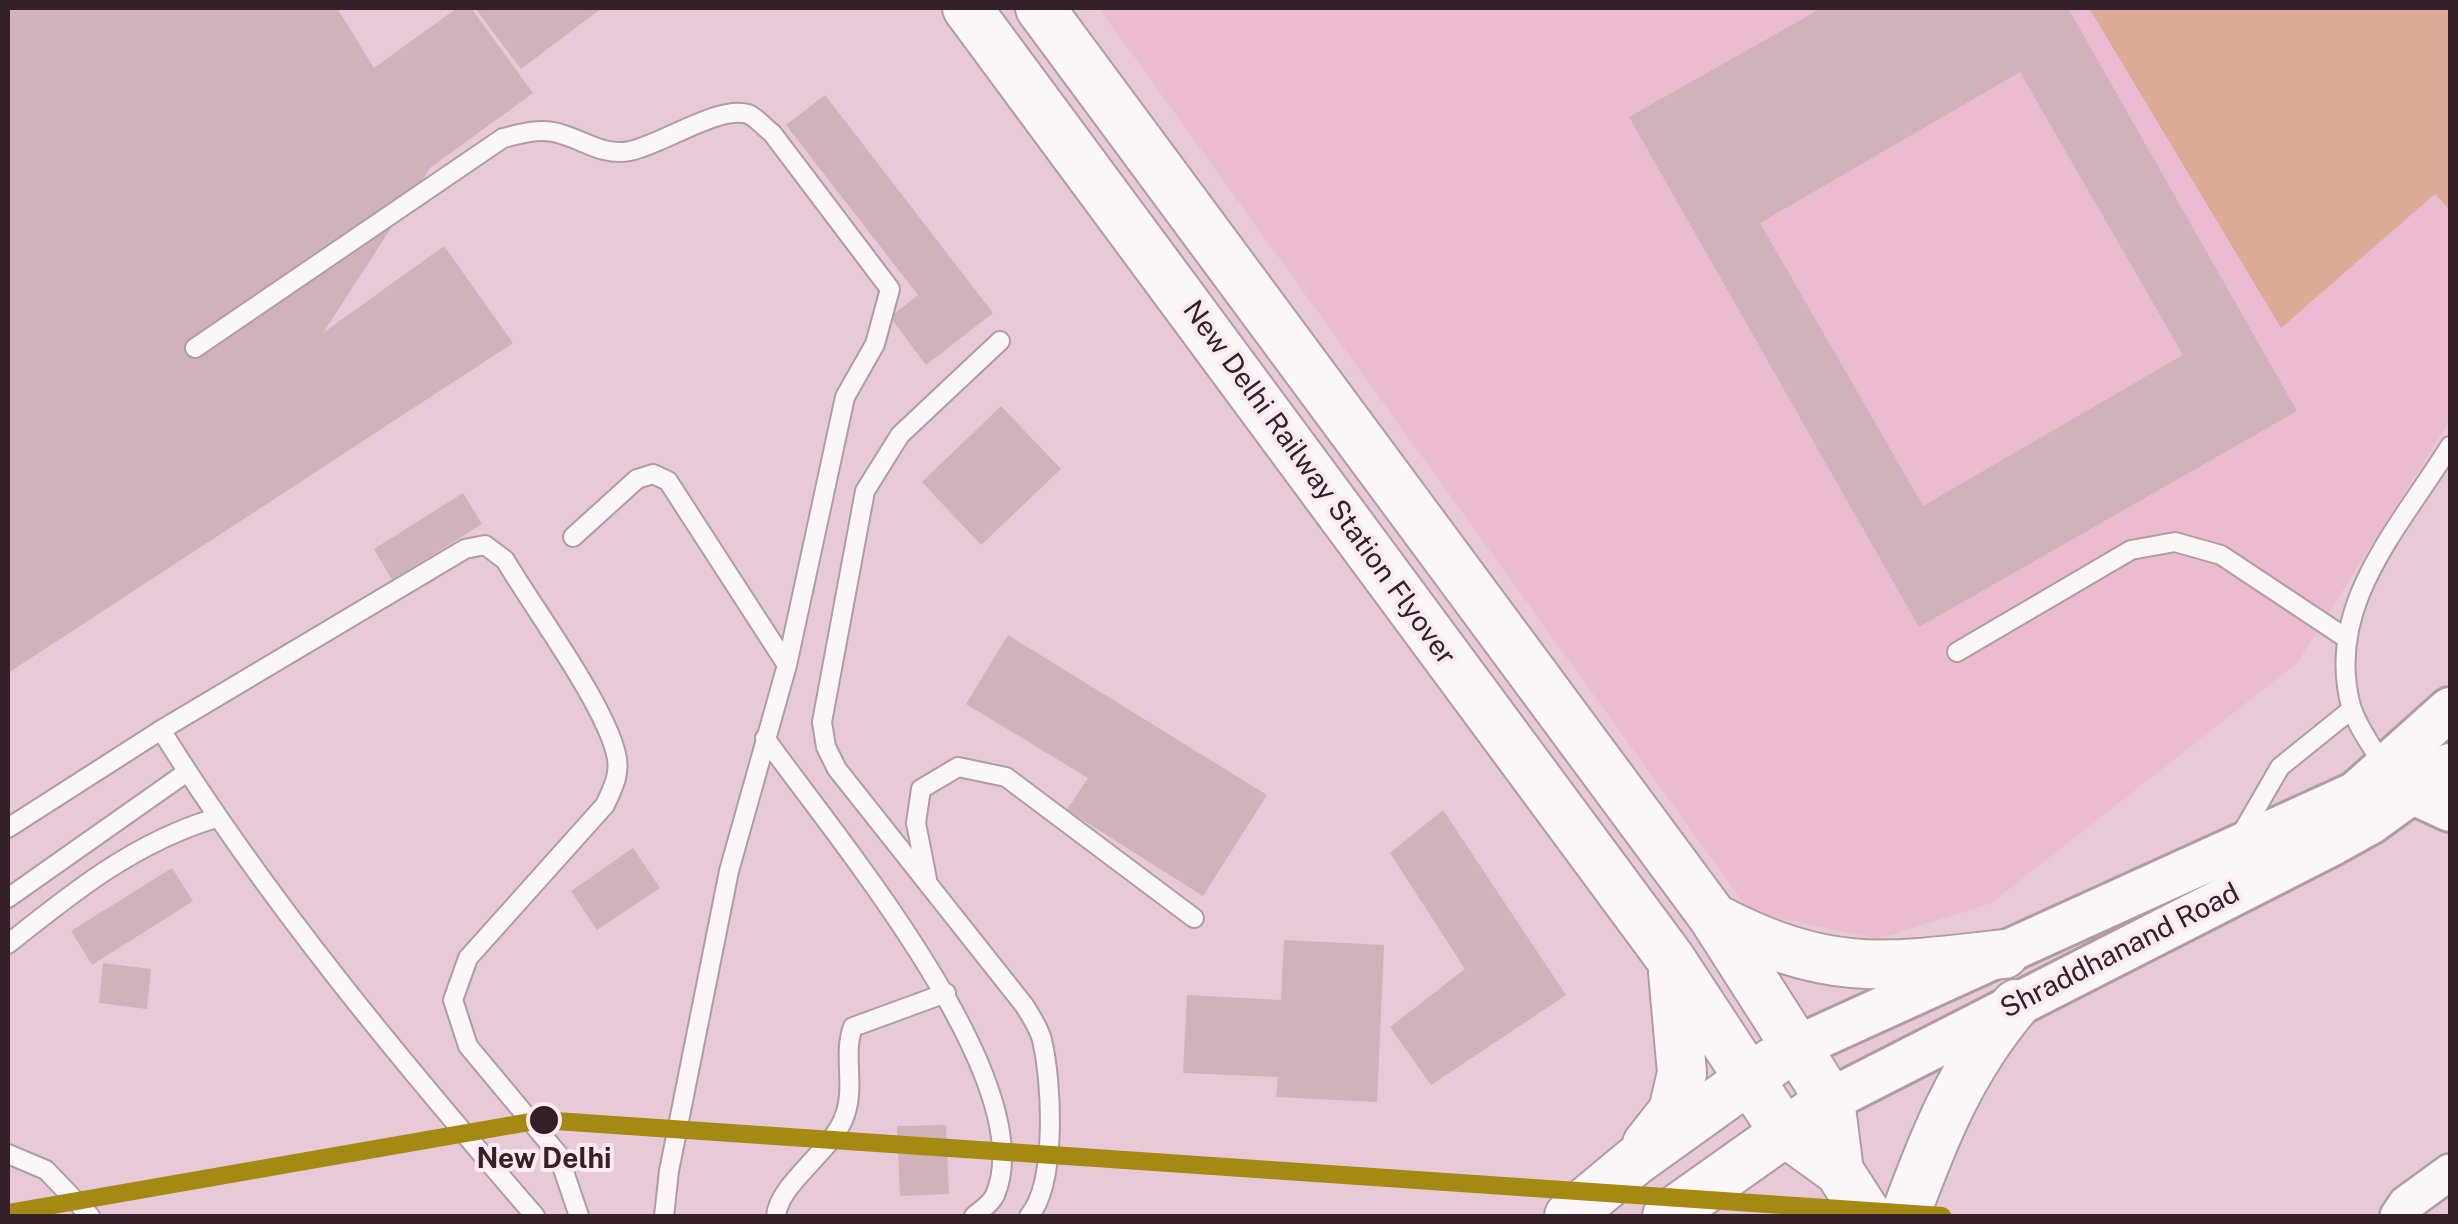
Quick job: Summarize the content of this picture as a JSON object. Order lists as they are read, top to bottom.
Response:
{
  "streets": {
    "main road": ["New Delhi Railway Station Flyover", "Shraddhanand Road"]
  },
  "crossings": [
    ["New Delhi Railway Station Flyover", "Shraddhanand Road"]
  ],
  "places": ["New Delhi"]
}
